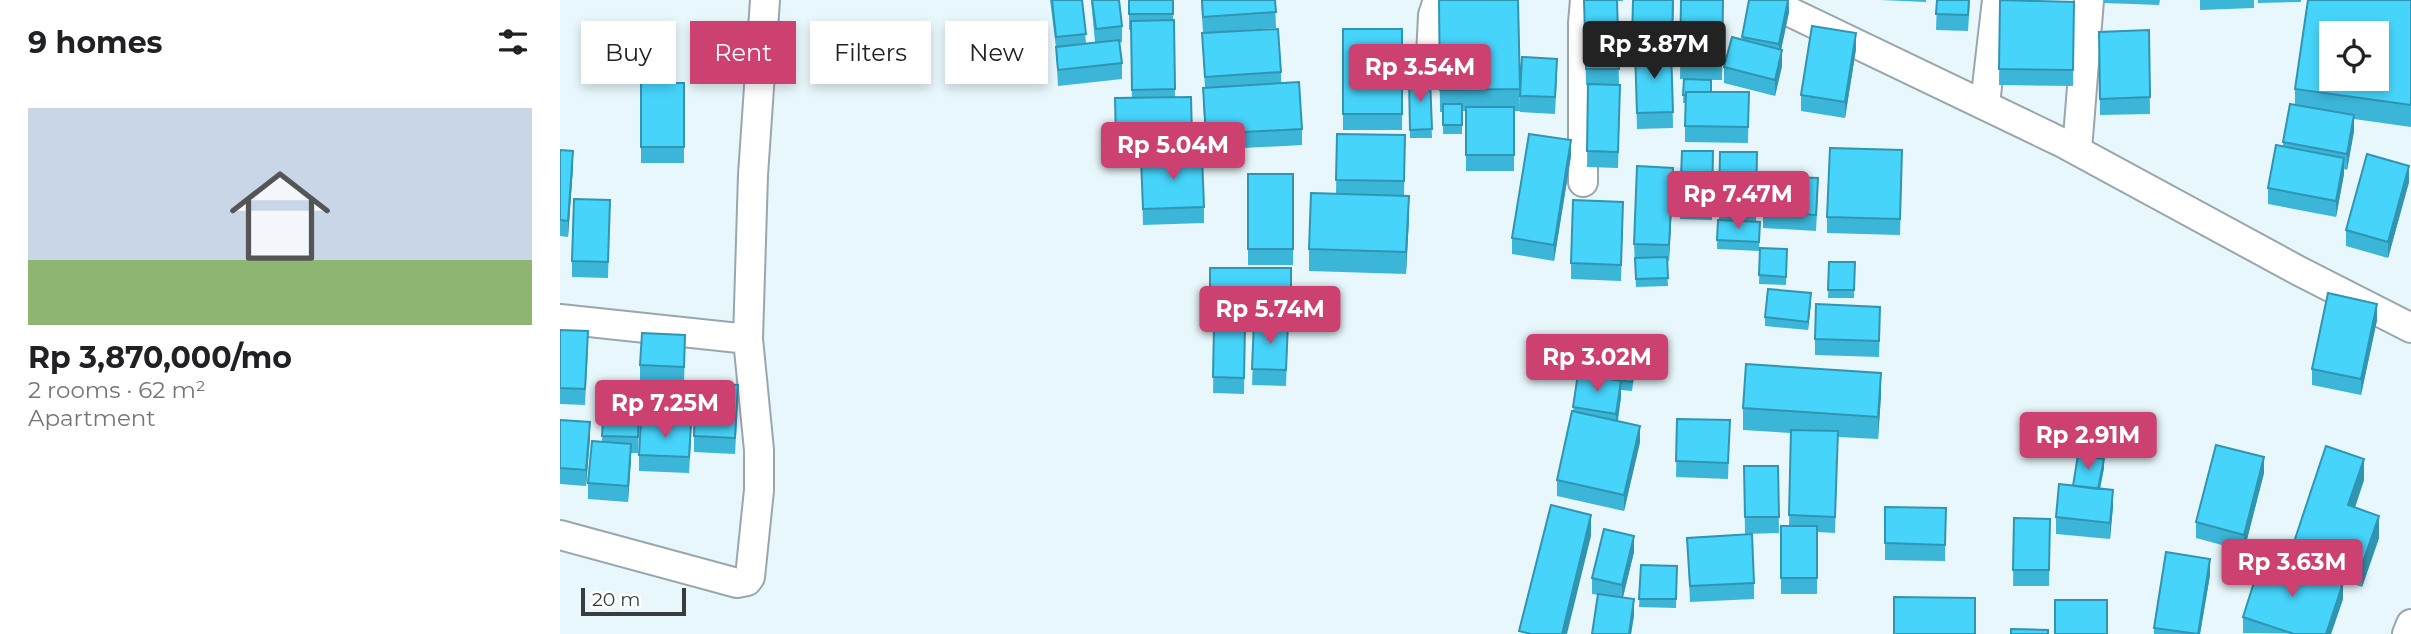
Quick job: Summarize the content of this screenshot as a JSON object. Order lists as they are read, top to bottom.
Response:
{
  "scale_bar": "20 m",
  "page": {
    "heading": "9 homes",
    "price": [
      "Rp 3.87M",
      "Rp 3.54M",
      "Rp 5.04M",
      "Rp 7.47M",
      "Rp 5.74M",
      "Rp 3.02M",
      "Rp 7.25M",
      "Rp 2.91M",
      "Rp 3.63M"
    ],
    "chip": [
      "Buy",
      "Rent",
      "Filters",
      "New"
    ],
    "list": [
      {
        "name": "Rp 3,870,000/mo",
        "note": "2 rooms · 62 m² · Apartment"
      }
    ],
    "scale": "20 m"
  }
}
